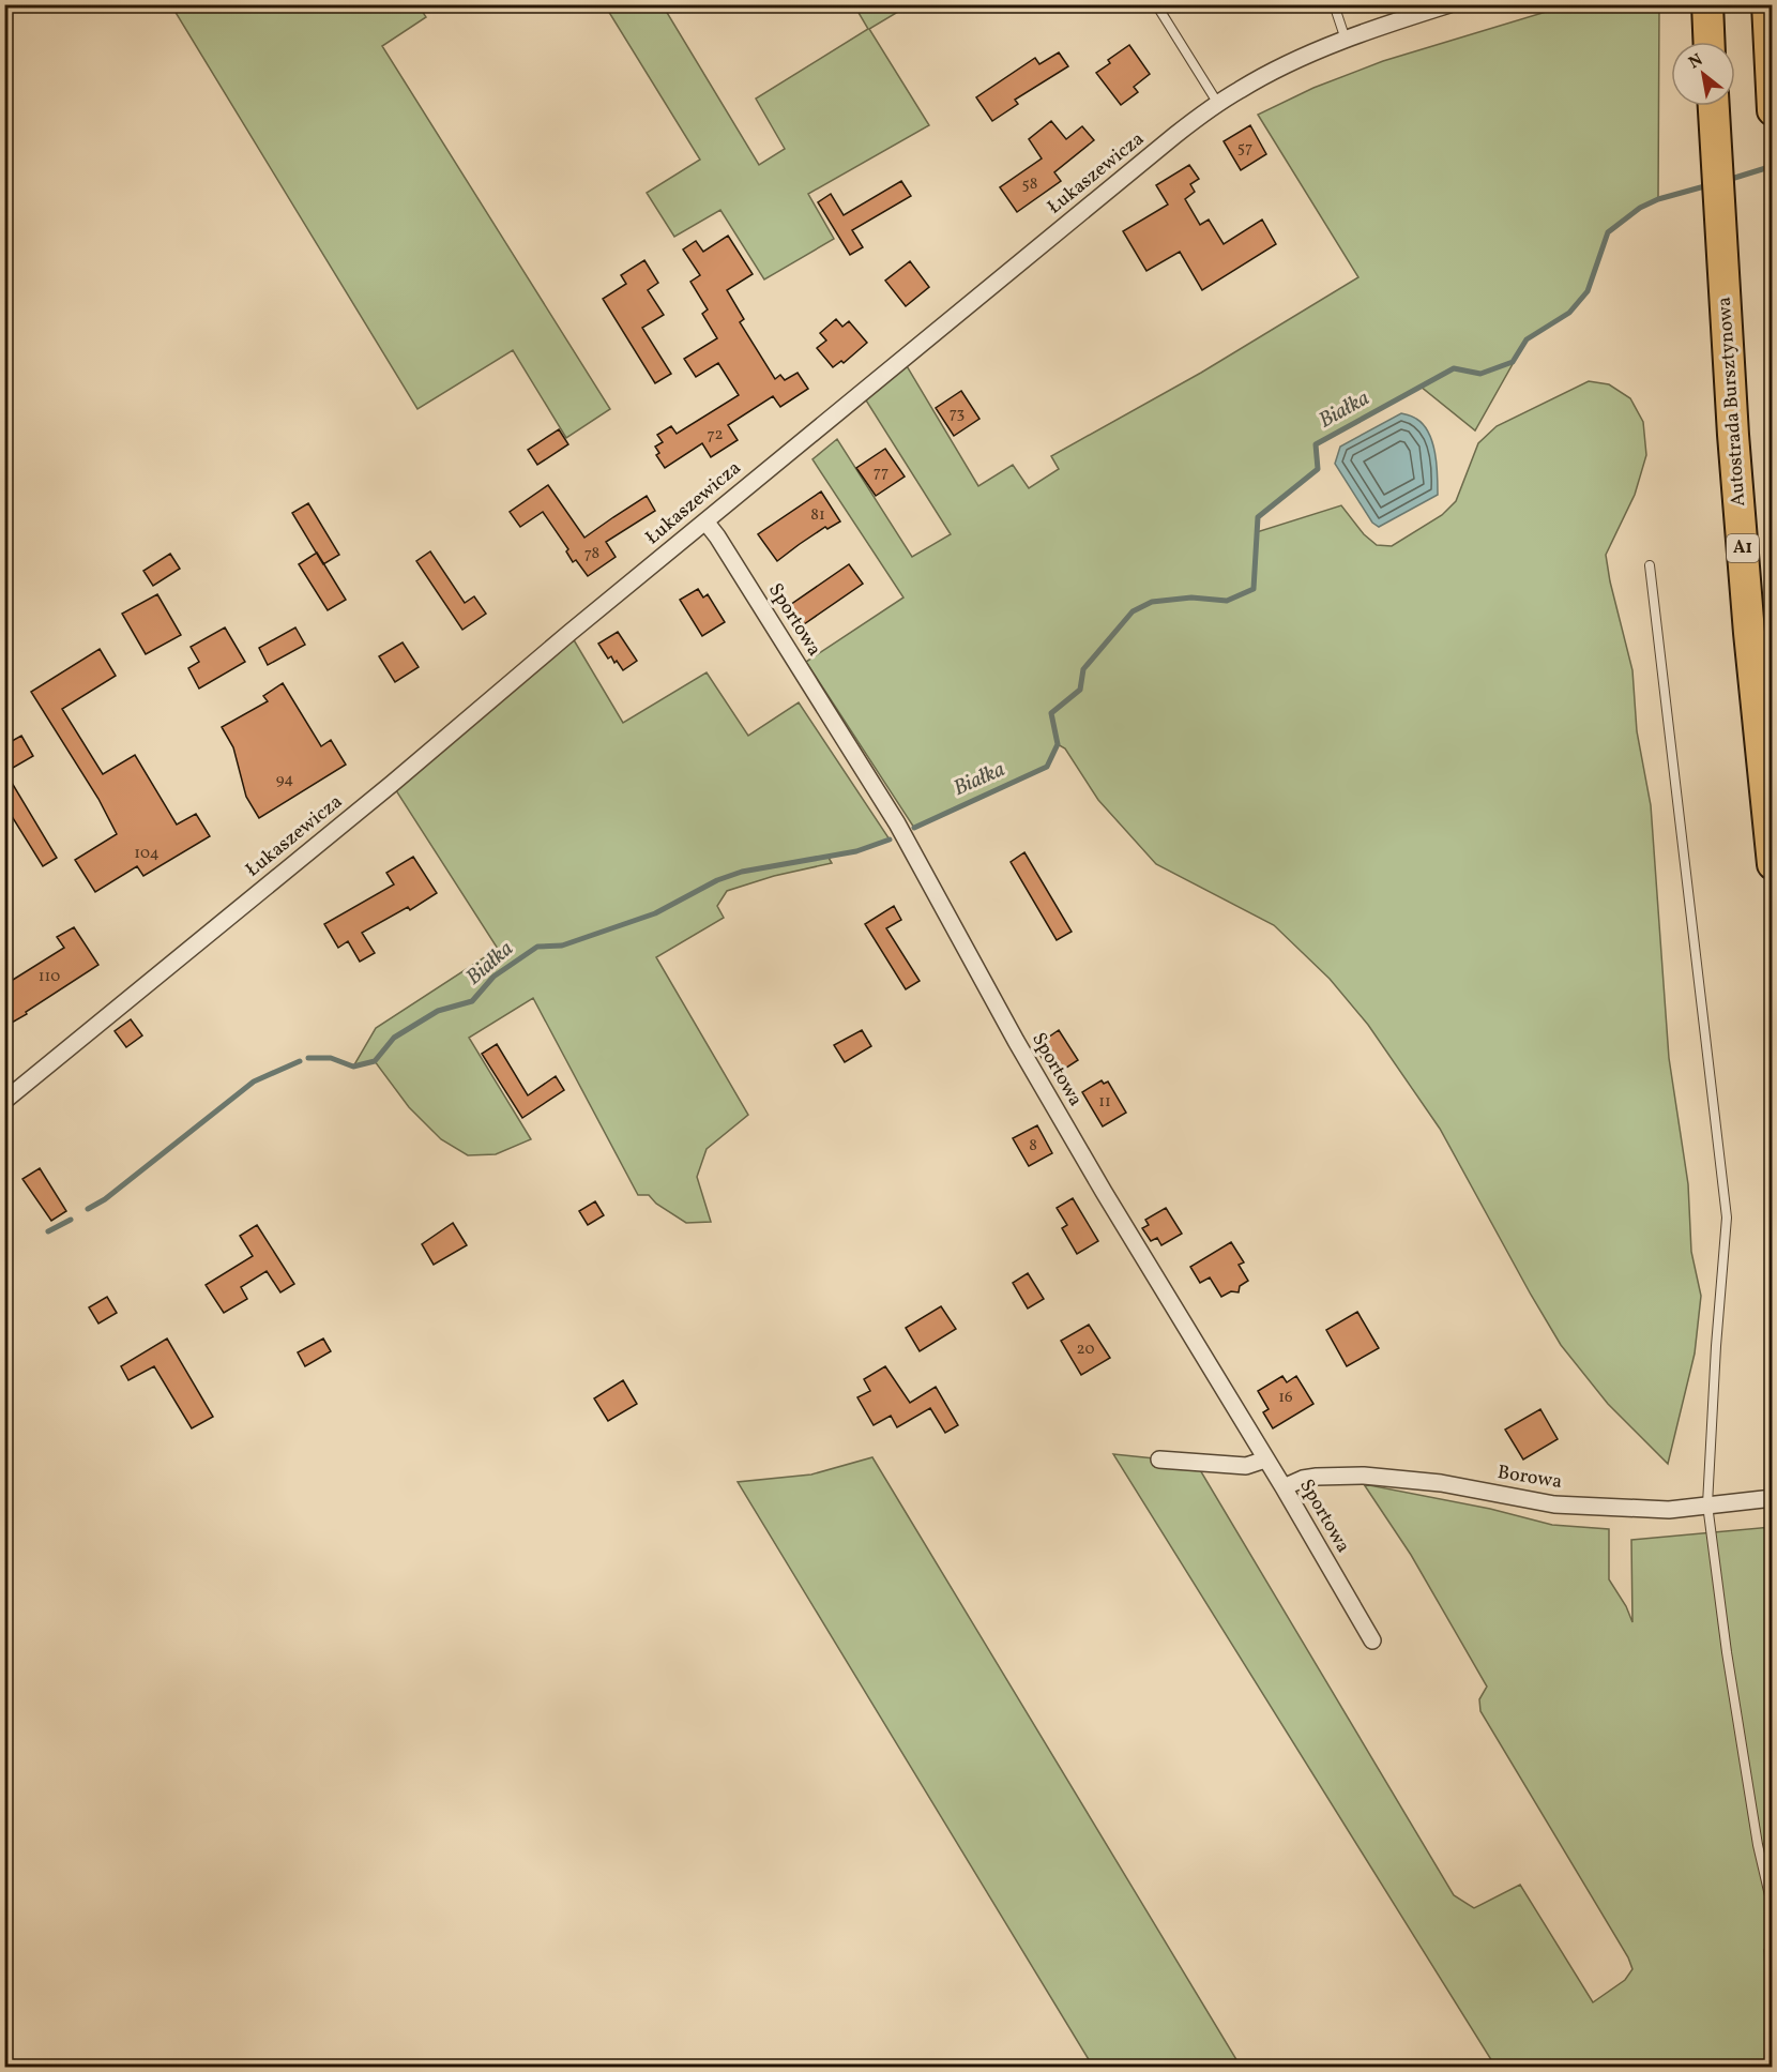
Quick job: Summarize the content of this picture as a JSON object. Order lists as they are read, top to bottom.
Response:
{
  "streets": {
    "highway": ["Autostrada Bursztynowa", "A1"],
    "street": ["Łukaszewicza", "Sportowa", "Borowa"]
  },
  "crossings": [
    ["Łukaszewicza", "Sportowa"],
    ["Sportowa", "Borowa"]
  ],
  "water": ["Białka"],
  "house_numbers": [
    "57",
    "58",
    "73",
    "72",
    "77",
    "81",
    "78",
    "94",
    "104",
    "110",
    "11",
    "8",
    "20",
    "16"
  ],
  "north": "top left"
}
